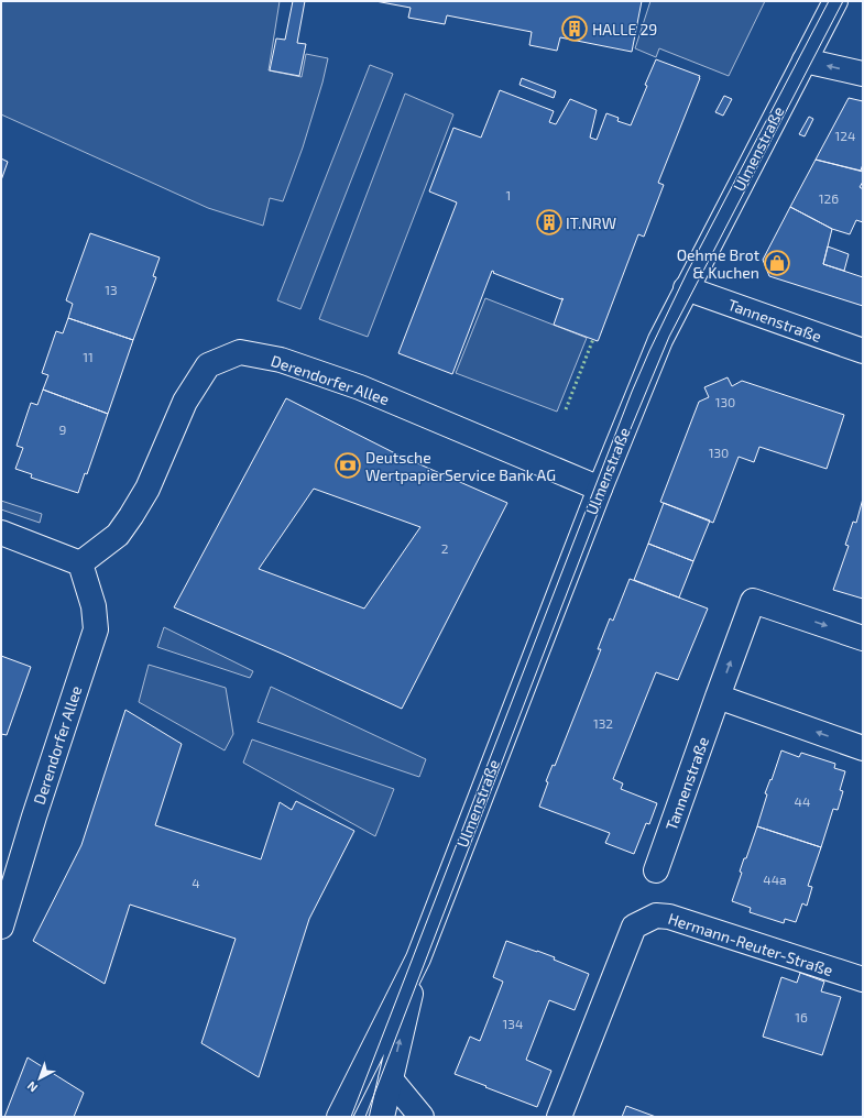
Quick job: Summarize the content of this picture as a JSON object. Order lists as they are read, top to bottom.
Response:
{
  "streets": {
    "street": [
      "Ulmenstraße",
      "Tannenstraße",
      "Derendorfer Allee",
      "Hermann-Reuter-Straße"
    ]
  },
  "crossings": [
    ["Ulmenstraße", "Tannenstraße"],
    ["Ulmenstraße", "Derendorfer Allee"]
  ],
  "places": {
    "building": ["HALLE 29", "IT.NRW"],
    "shop": ["Oehme Brot & Kuchen"],
    "bank": ["Deutsche WertpapierService Bank AG"]
  },
  "house_numbers": [
    "124",
    "1",
    "126",
    "13",
    "11",
    "130",
    "9",
    "130",
    "2",
    "132",
    "44",
    "44a",
    "4",
    "16",
    "134"
  ],
  "north": "bottom left"
}
